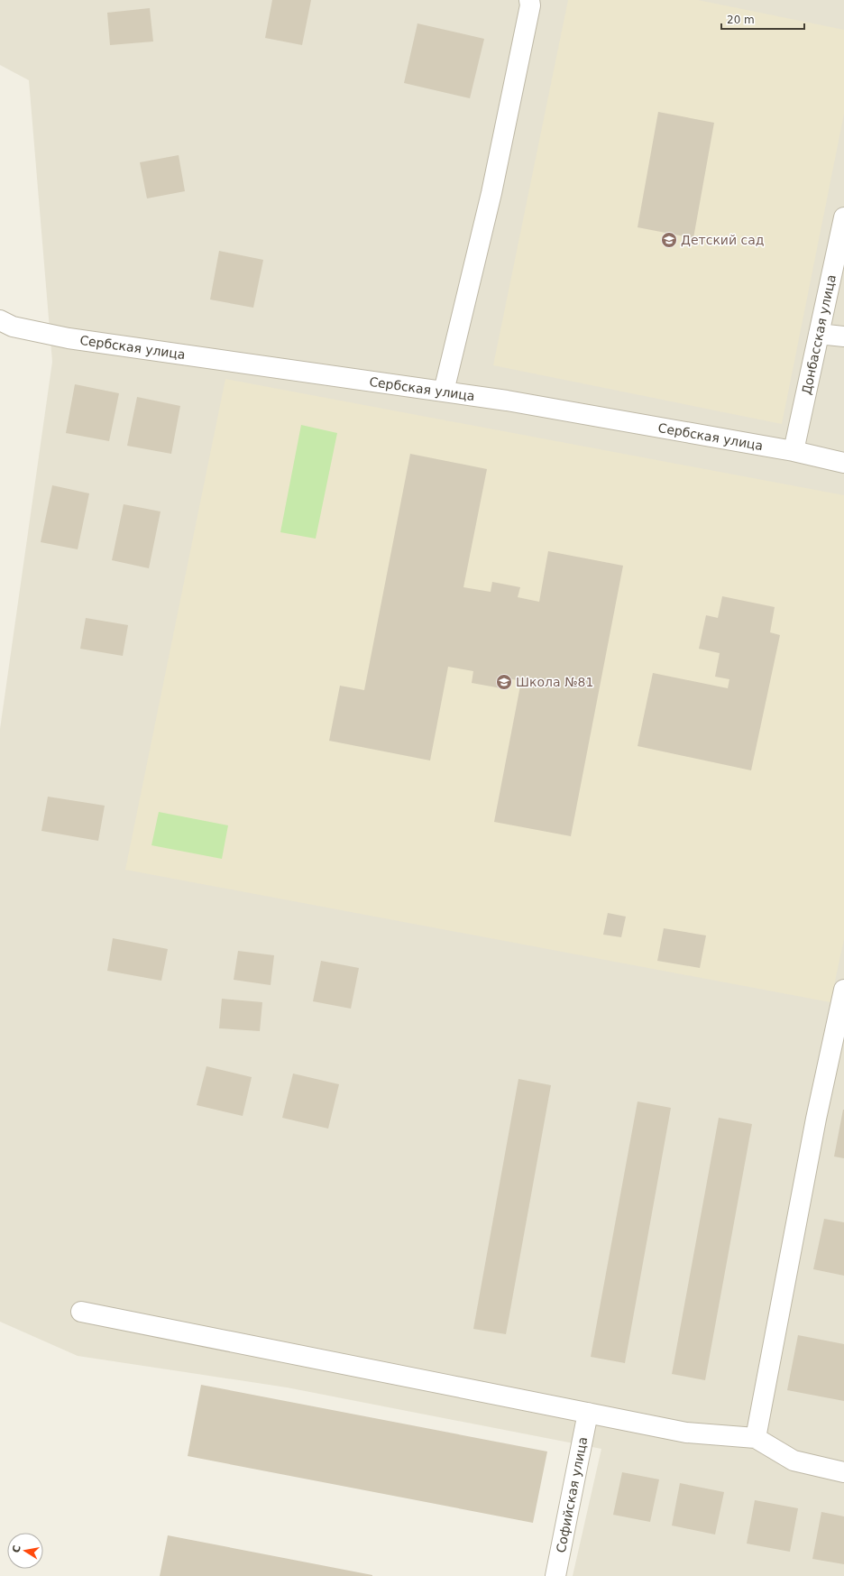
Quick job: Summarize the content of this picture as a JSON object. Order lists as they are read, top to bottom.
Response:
{
  "streets": {
    "street": ["Донбасская улица", "Сербская улица", "Софийская улица"]
  },
  "crossings": [
    ["Донбасская улица", "Сербская улица"]
  ],
  "places": {
    "school or university": ["Детский сад", "Школа №81"]
  },
  "scale_bar": "20 m",
  "north": "left"
}
